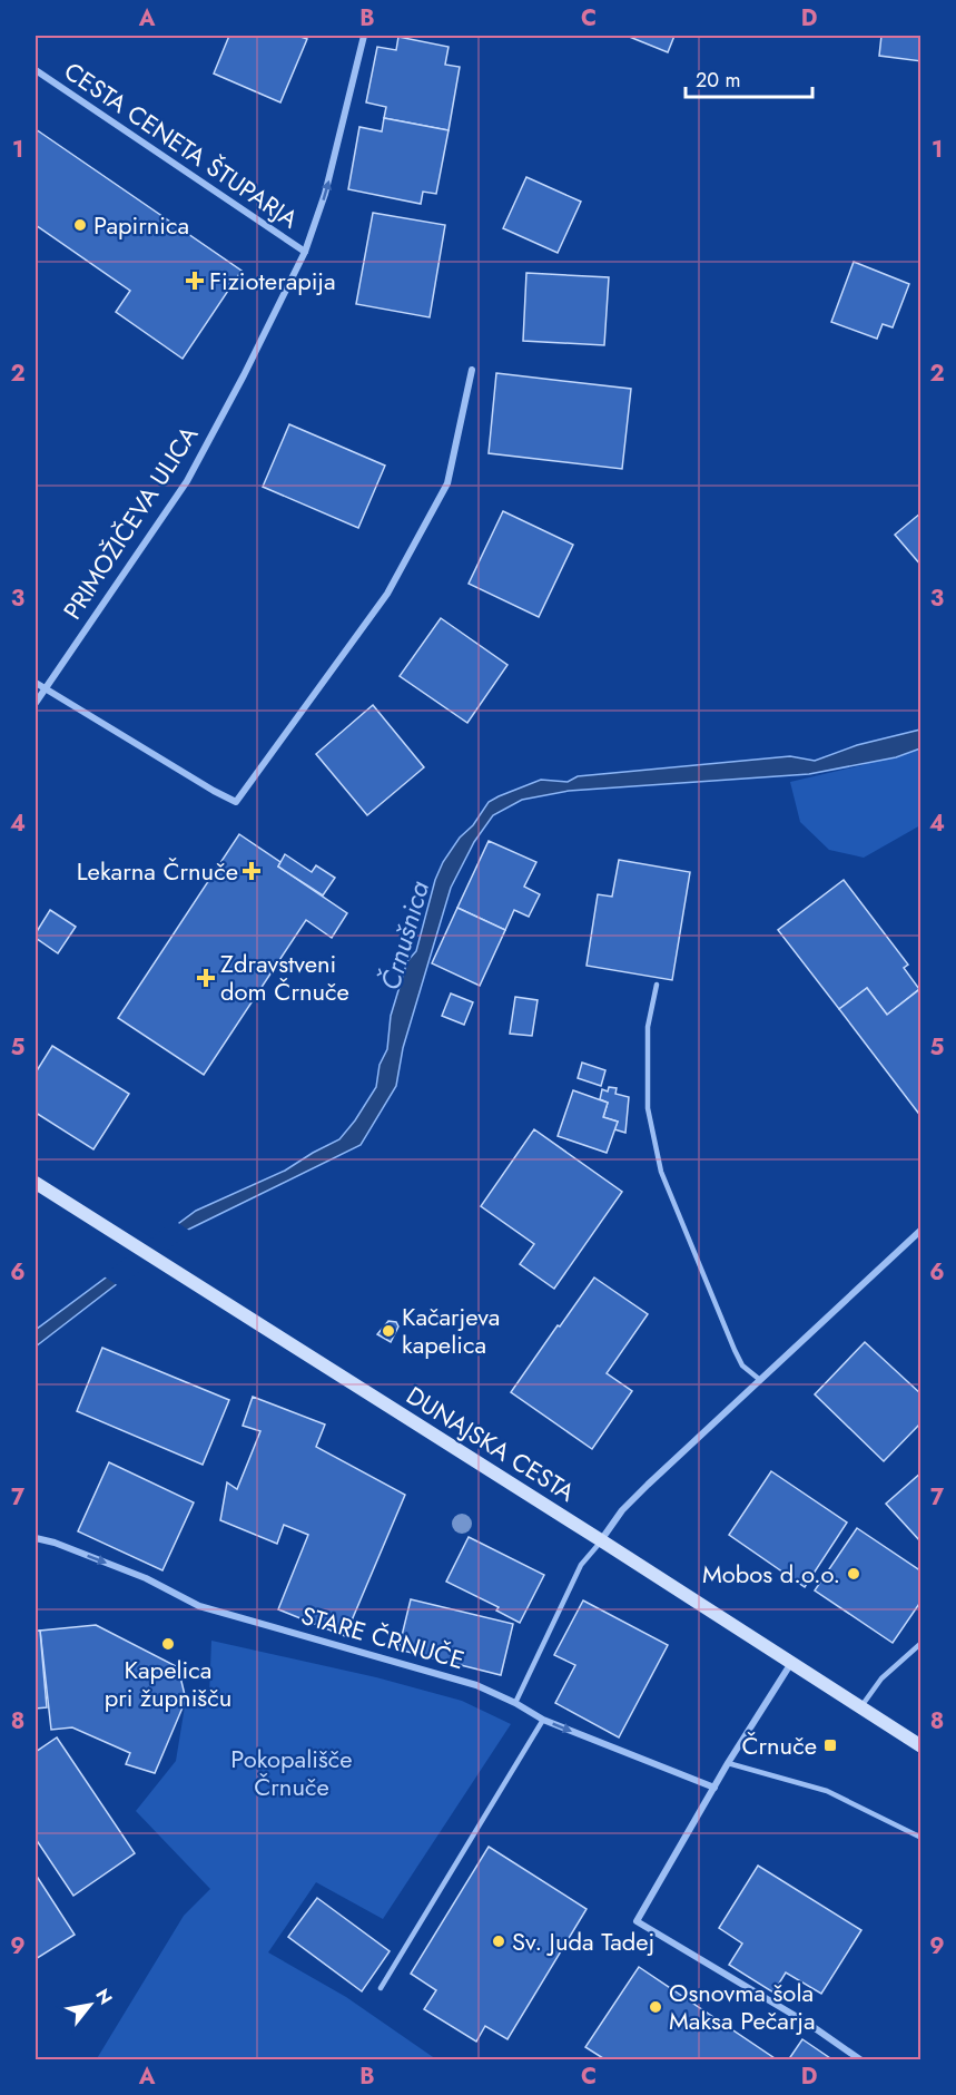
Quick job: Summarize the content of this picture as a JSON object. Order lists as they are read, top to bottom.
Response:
{
  "streets": {
    "main road": ["DUNAJSKA CESTA"],
    "street": ["CESTA CENETA ŠTUPARJA", "PRIMOŽIČEVA ULICA", "STARE ČRNUČE"]
  },
  "crossings": [
    ["CESTA CENETA ŠTUPARJA", "PRIMOŽIČEVA ULICA"]
  ],
  "one_way": ["STARE ČRNUČE"],
  "water": ["Črnušnica"],
  "parks": ["Pokopališče Črnuče"],
  "places": {
    "other": [
      "Papirnica",
      "Kačarjeva kapelica",
      "Mobos d.o.o.",
      "Kapelica pri župnišču",
      "Sv. Juda Tadej",
      "Osnovma šola Maksa Pečarja"
    ],
    "health": ["Fizioterapija", "Lekarna Črnuče", "Zdravstveni dom Črnuče"],
    "transit": ["Črnuče"]
  },
  "scale_bar": "20 m",
  "north": "top right",
  "grid": {
    "columns": [
      "A",
      "B",
      "C",
      "D"
    ],
    "rows": [
      "1",
      "2",
      "3",
      "4",
      "5",
      "6",
      "7",
      "8",
      "9"
    ]
  }
}
